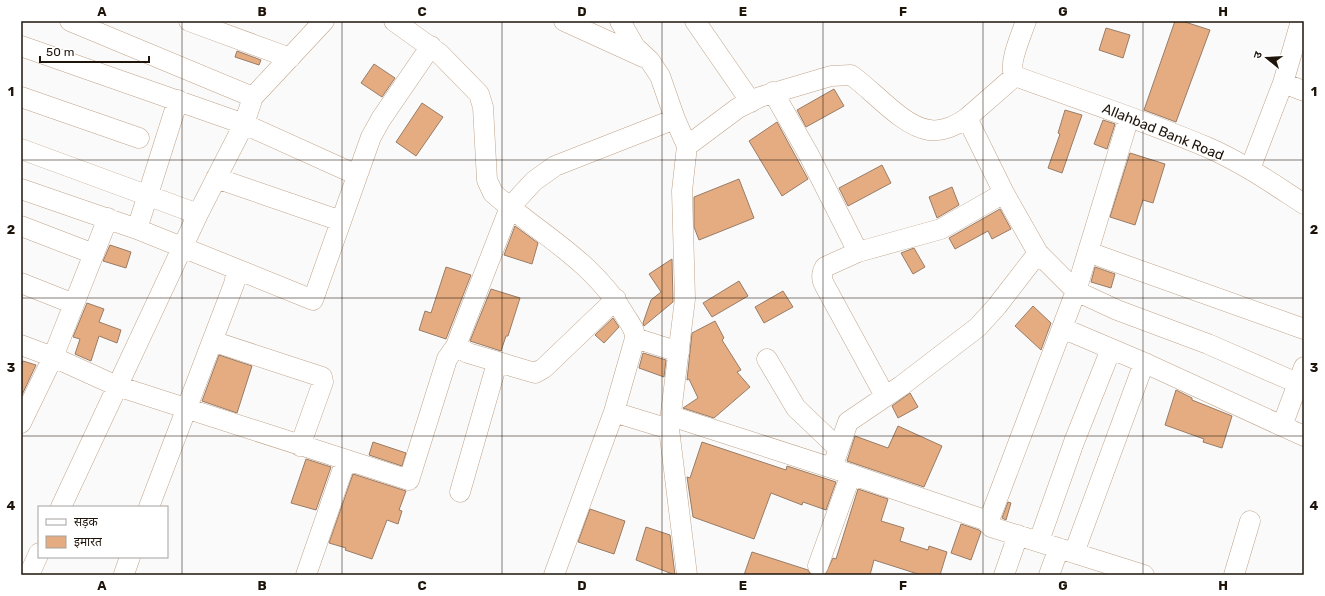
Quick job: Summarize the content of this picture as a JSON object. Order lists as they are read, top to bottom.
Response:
{
  "streets": {
    "street": ["Allahbad Bank Road"]
  },
  "legend": ["सड़क", "इमारत"],
  "scale_bar": "50 m",
  "north": "left",
  "grid": {
    "columns": [
      "A",
      "B",
      "C",
      "D",
      "E",
      "F",
      "G",
      "H"
    ],
    "rows": [
      "1",
      "2",
      "3",
      "4"
    ]
  }
}
